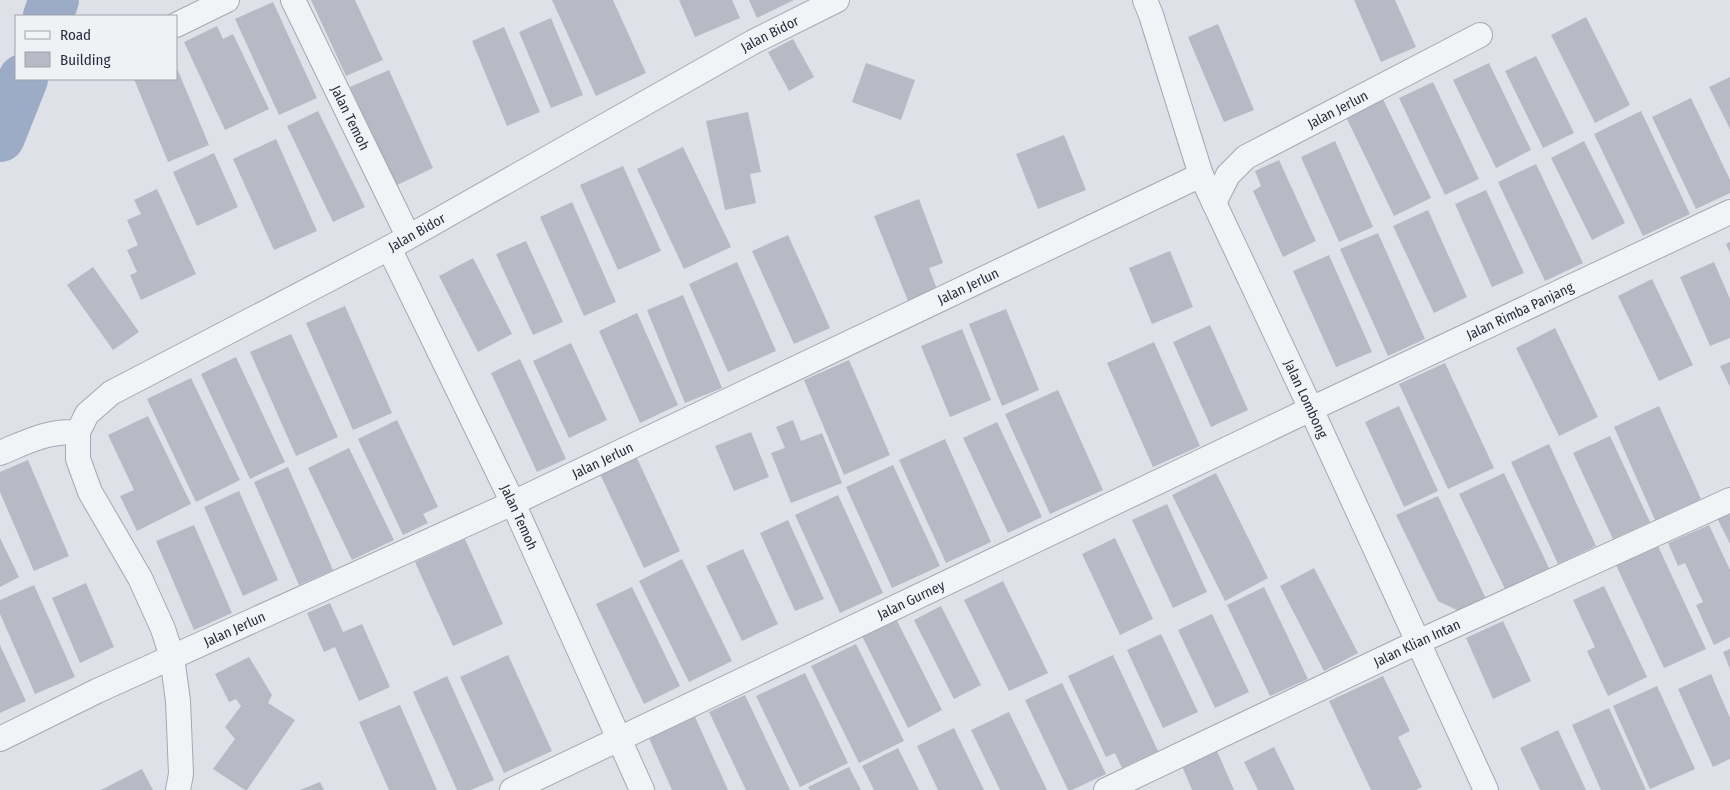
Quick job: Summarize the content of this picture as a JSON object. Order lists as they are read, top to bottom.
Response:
{
  "streets": {
    "street": [
      "Jalan Bidor",
      "Jalan Jerlun",
      "Jalan Temoh",
      "Jalan Rimba Panjang",
      "Jalan Lombong",
      "Jalan Gurney",
      "Jalan Klian Intan"
    ]
  },
  "crossings": [
    ["Jalan Bidor", "Jalan Temoh"],
    ["Jalan Jerlun", "Jalan Temoh"],
    ["Jalan Jerlun", "Jalan Lombong"],
    ["Jalan Temoh", "Jalan Gurney"],
    ["Jalan Rimba Panjang", "Jalan Lombong"],
    ["Jalan Rimba Panjang", "Jalan Gurney"],
    ["Jalan Lombong", "Jalan Gurney"],
    ["Jalan Lombong", "Jalan Klian Intan"]
  ],
  "legend": ["Road", "Building"]
}
